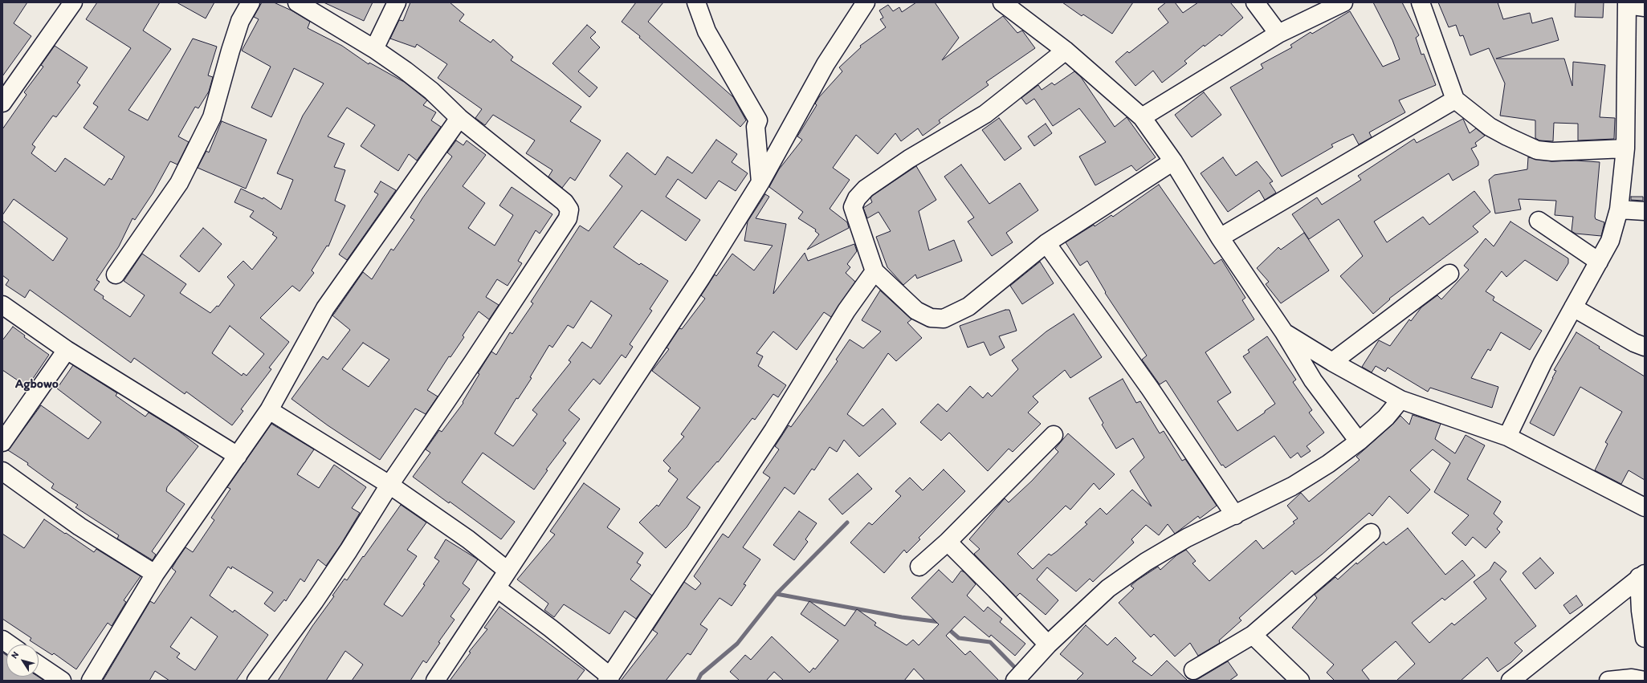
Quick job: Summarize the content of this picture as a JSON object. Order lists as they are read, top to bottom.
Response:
{
  "districts": ["Agbowo"],
  "north": "top left"
}
